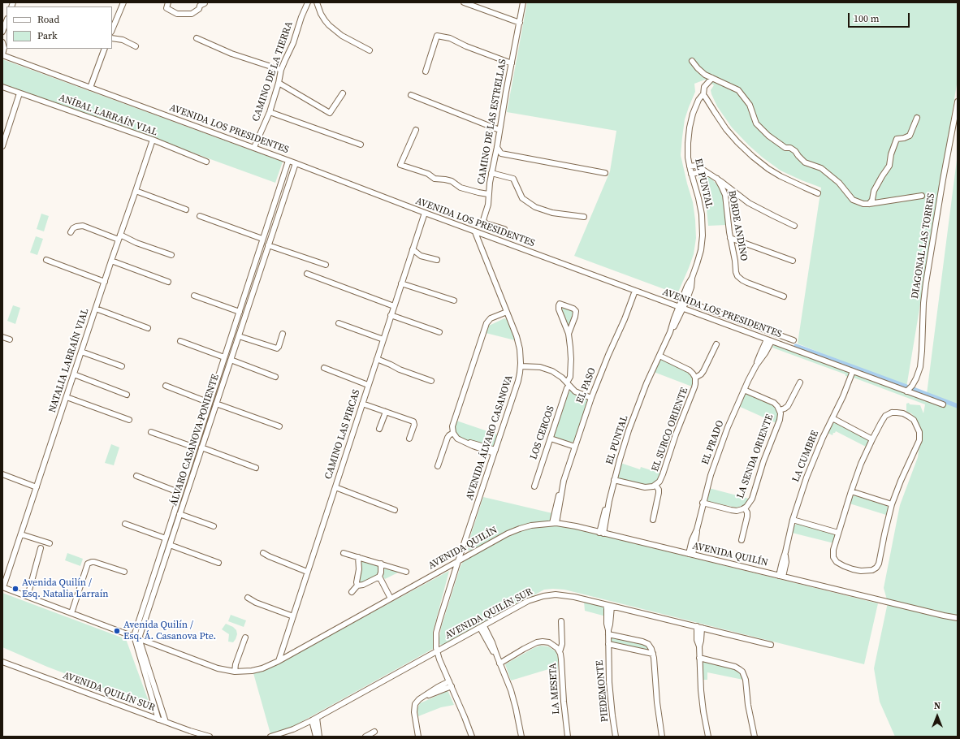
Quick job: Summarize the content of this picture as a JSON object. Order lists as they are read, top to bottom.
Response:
{
  "streets": {
    "street": [
      "CAMINO DE LA TIERRA",
      "ANÍBAL LARRAÍN VIAL",
      "CAMINO DE LAS ESTRELLAS",
      "AVENIDA LOS PRESIDENTES",
      "EL PUNTAL",
      "BORDE ANDINO",
      "DIAGONAL LAS TORRES",
      "NATALIA LARRAÍN VIAL",
      "EL PASO",
      "EL SURCO ORIENTE",
      "LOS CERCOS",
      "CAMINO LAS PIRCAS",
      "AVENIDA ÁLVARO CASANOVA",
      "ÁLVARO CASANOVA PONIENTE",
      "EL PRADO",
      "LA SENDA ORIENTE",
      "LA CUMBRE",
      "AVENIDA QUILÍN",
      "AVENIDA QUILÍN SUR",
      "LA MESETA",
      "PIEDEMONTE"
    ]
  },
  "crossings": [
    ["ANÍBAL LARRAÍN VIAL", "NATALIA LARRAÍN VIAL"],
    ["AVENIDA LOS PRESIDENTES", "EL PUNTAL"],
    ["AVENIDA LOS PRESIDENTES", "DIAGONAL LAS TORRES"],
    ["AVENIDA LOS PRESIDENTES", "EL PASO"],
    ["AVENIDA LOS PRESIDENTES", "CAMINO LAS PIRCAS"],
    ["AVENIDA LOS PRESIDENTES", "AVENIDA ÁLVARO CASANOVA"],
    ["AVENIDA LOS PRESIDENTES", "ÁLVARO CASANOVA PONIENTE"],
    ["AVENIDA LOS PRESIDENTES", "EL PRADO"],
    ["AVENIDA LOS PRESIDENTES", "LA CUMBRE"],
    ["EL PUNTAL", "AVENIDA QUILÍN"],
    ["NATALIA LARRAÍN VIAL", "AVENIDA QUILÍN"],
    ["EL PASO", "AVENIDA QUILÍN"],
    ["CAMINO LAS PIRCAS", "AVENIDA QUILÍN"],
    ["AVENIDA ÁLVARO CASANOVA", "AVENIDA QUILÍN"],
    ["AVENIDA ÁLVARO CASANOVA", "AVENIDA QUILÍN SUR"],
    ["ÁLVARO CASANOVA PONIENTE", "AVENIDA QUILÍN"],
    ["EL PRADO", "AVENIDA QUILÍN"],
    ["LA CUMBRE", "AVENIDA QUILÍN"],
    ["AVENIDA QUILÍN SUR", "PIEDEMONTE"]
  ],
  "places": ["Avenida Quilín / Esq. Natalia Larraín", "Avenida Quilín / Esq. Á. Casanova Pte."],
  "legend": ["Road", "Park"],
  "scale_bar": "100 m",
  "north": "top"
}
